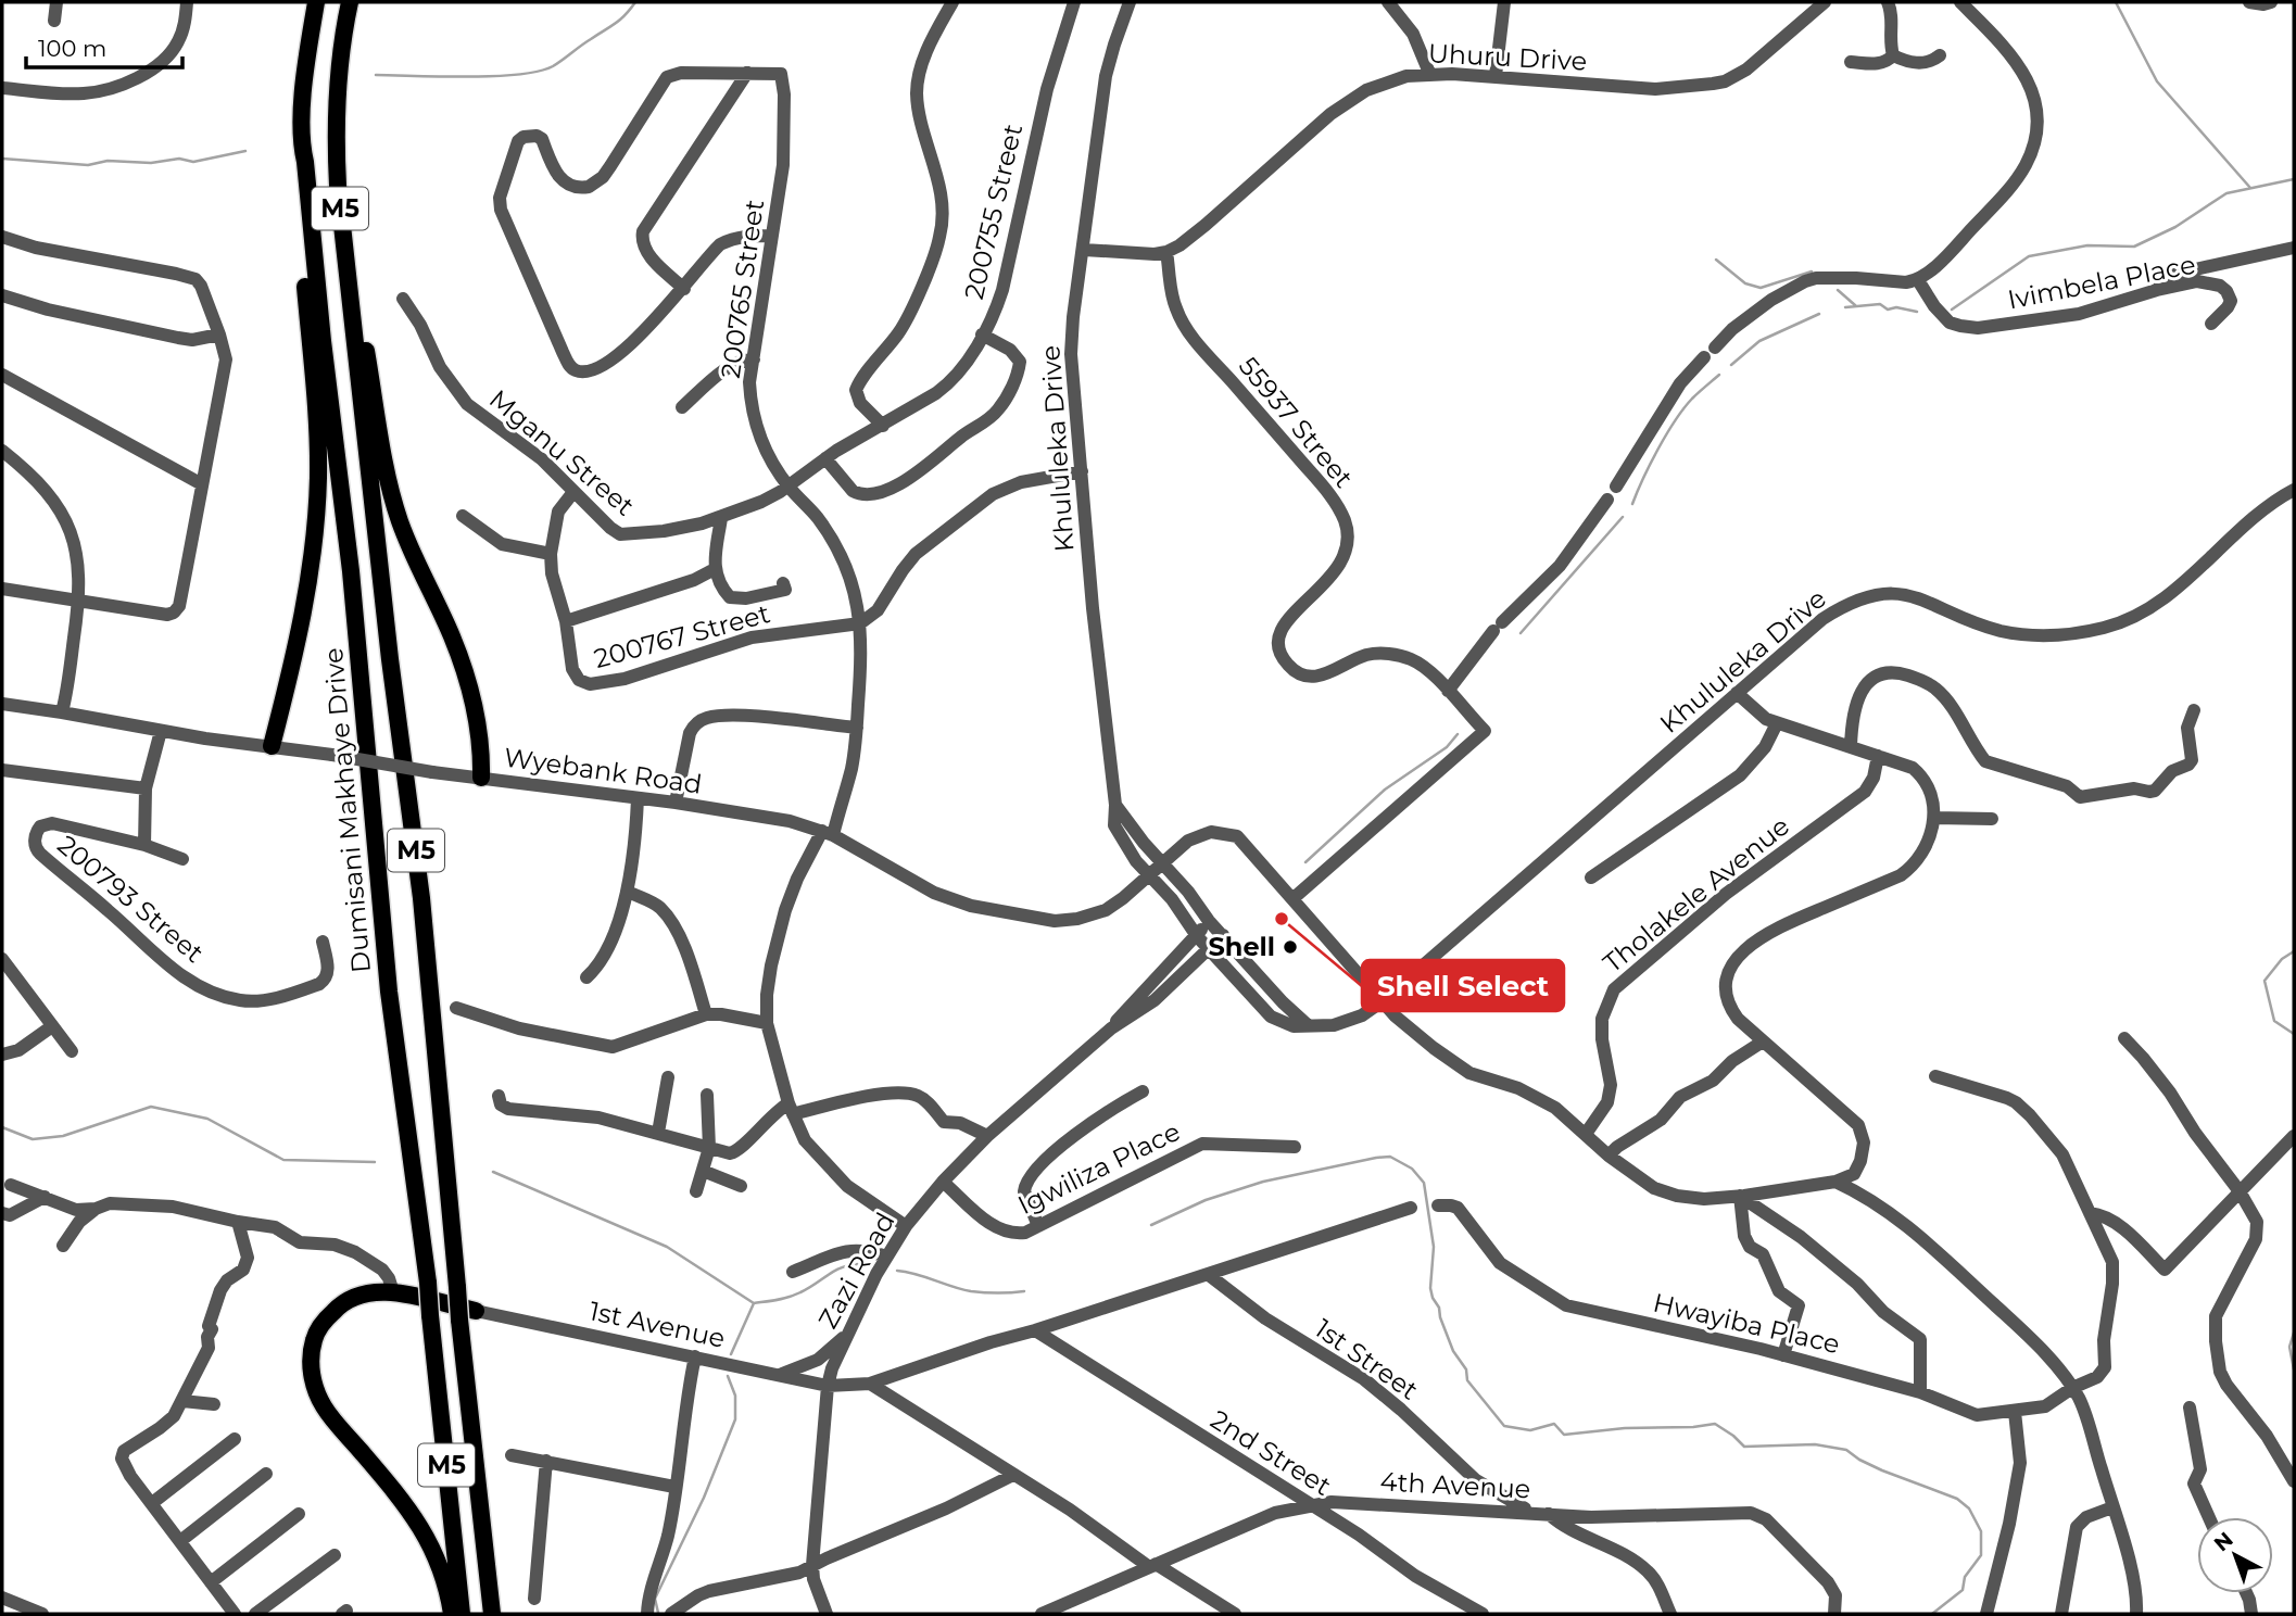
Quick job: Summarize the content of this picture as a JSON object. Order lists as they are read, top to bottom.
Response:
{
  "streets": {
    "main road": ["M5", "Dumisani Makhaye Drive"],
    "street": [
      "Uhuru Drive",
      "200755 Street",
      "Ivimbela Place",
      "200765 Street",
      "55937 Street",
      "Khululeka Drive",
      "Mganu Street",
      "200767 Street",
      "Wyebank Road",
      "Tholakele Avenue",
      "200793 Street",
      "Igwiliza Place",
      "Zazi Road",
      "Hwayiba Place",
      "1st Avenue",
      "1st Street",
      "2nd Street",
      "4th Avenue"
    ]
  },
  "crossings": [
    ["Uhuru Drive", "55937 Street"],
    ["200755 Street", "200765 Street"],
    ["200755 Street", "Mganu Street"],
    ["200765 Street", "Mganu Street"],
    ["200765 Street", "200767 Street"],
    ["200765 Street", "Wyebank Road"],
    ["200765 Street", "Zazi Road"],
    ["55937 Street", "Wyebank Road"],
    ["Khululeka Drive", "Wyebank Road"],
    ["Khululeka Drive", "Zazi Road"],
    ["Mganu Street", "200767 Street"],
    ["Wyebank Road", "Tholakele Avenue"],
    ["Wyebank Road", "200793 Street"],
    ["Dumisani Makhaye Drive", "1st Avenue"],
    ["Igwiliza Place", "Zazi Road"],
    ["Zazi Road", "1st Avenue"],
    ["1st Street", "4th Avenue"],
    ["2nd Street", "4th Avenue"]
  ],
  "places": ["Shell Select", "Shell"],
  "scale_bar": "100 m",
  "north": "top left"
}
